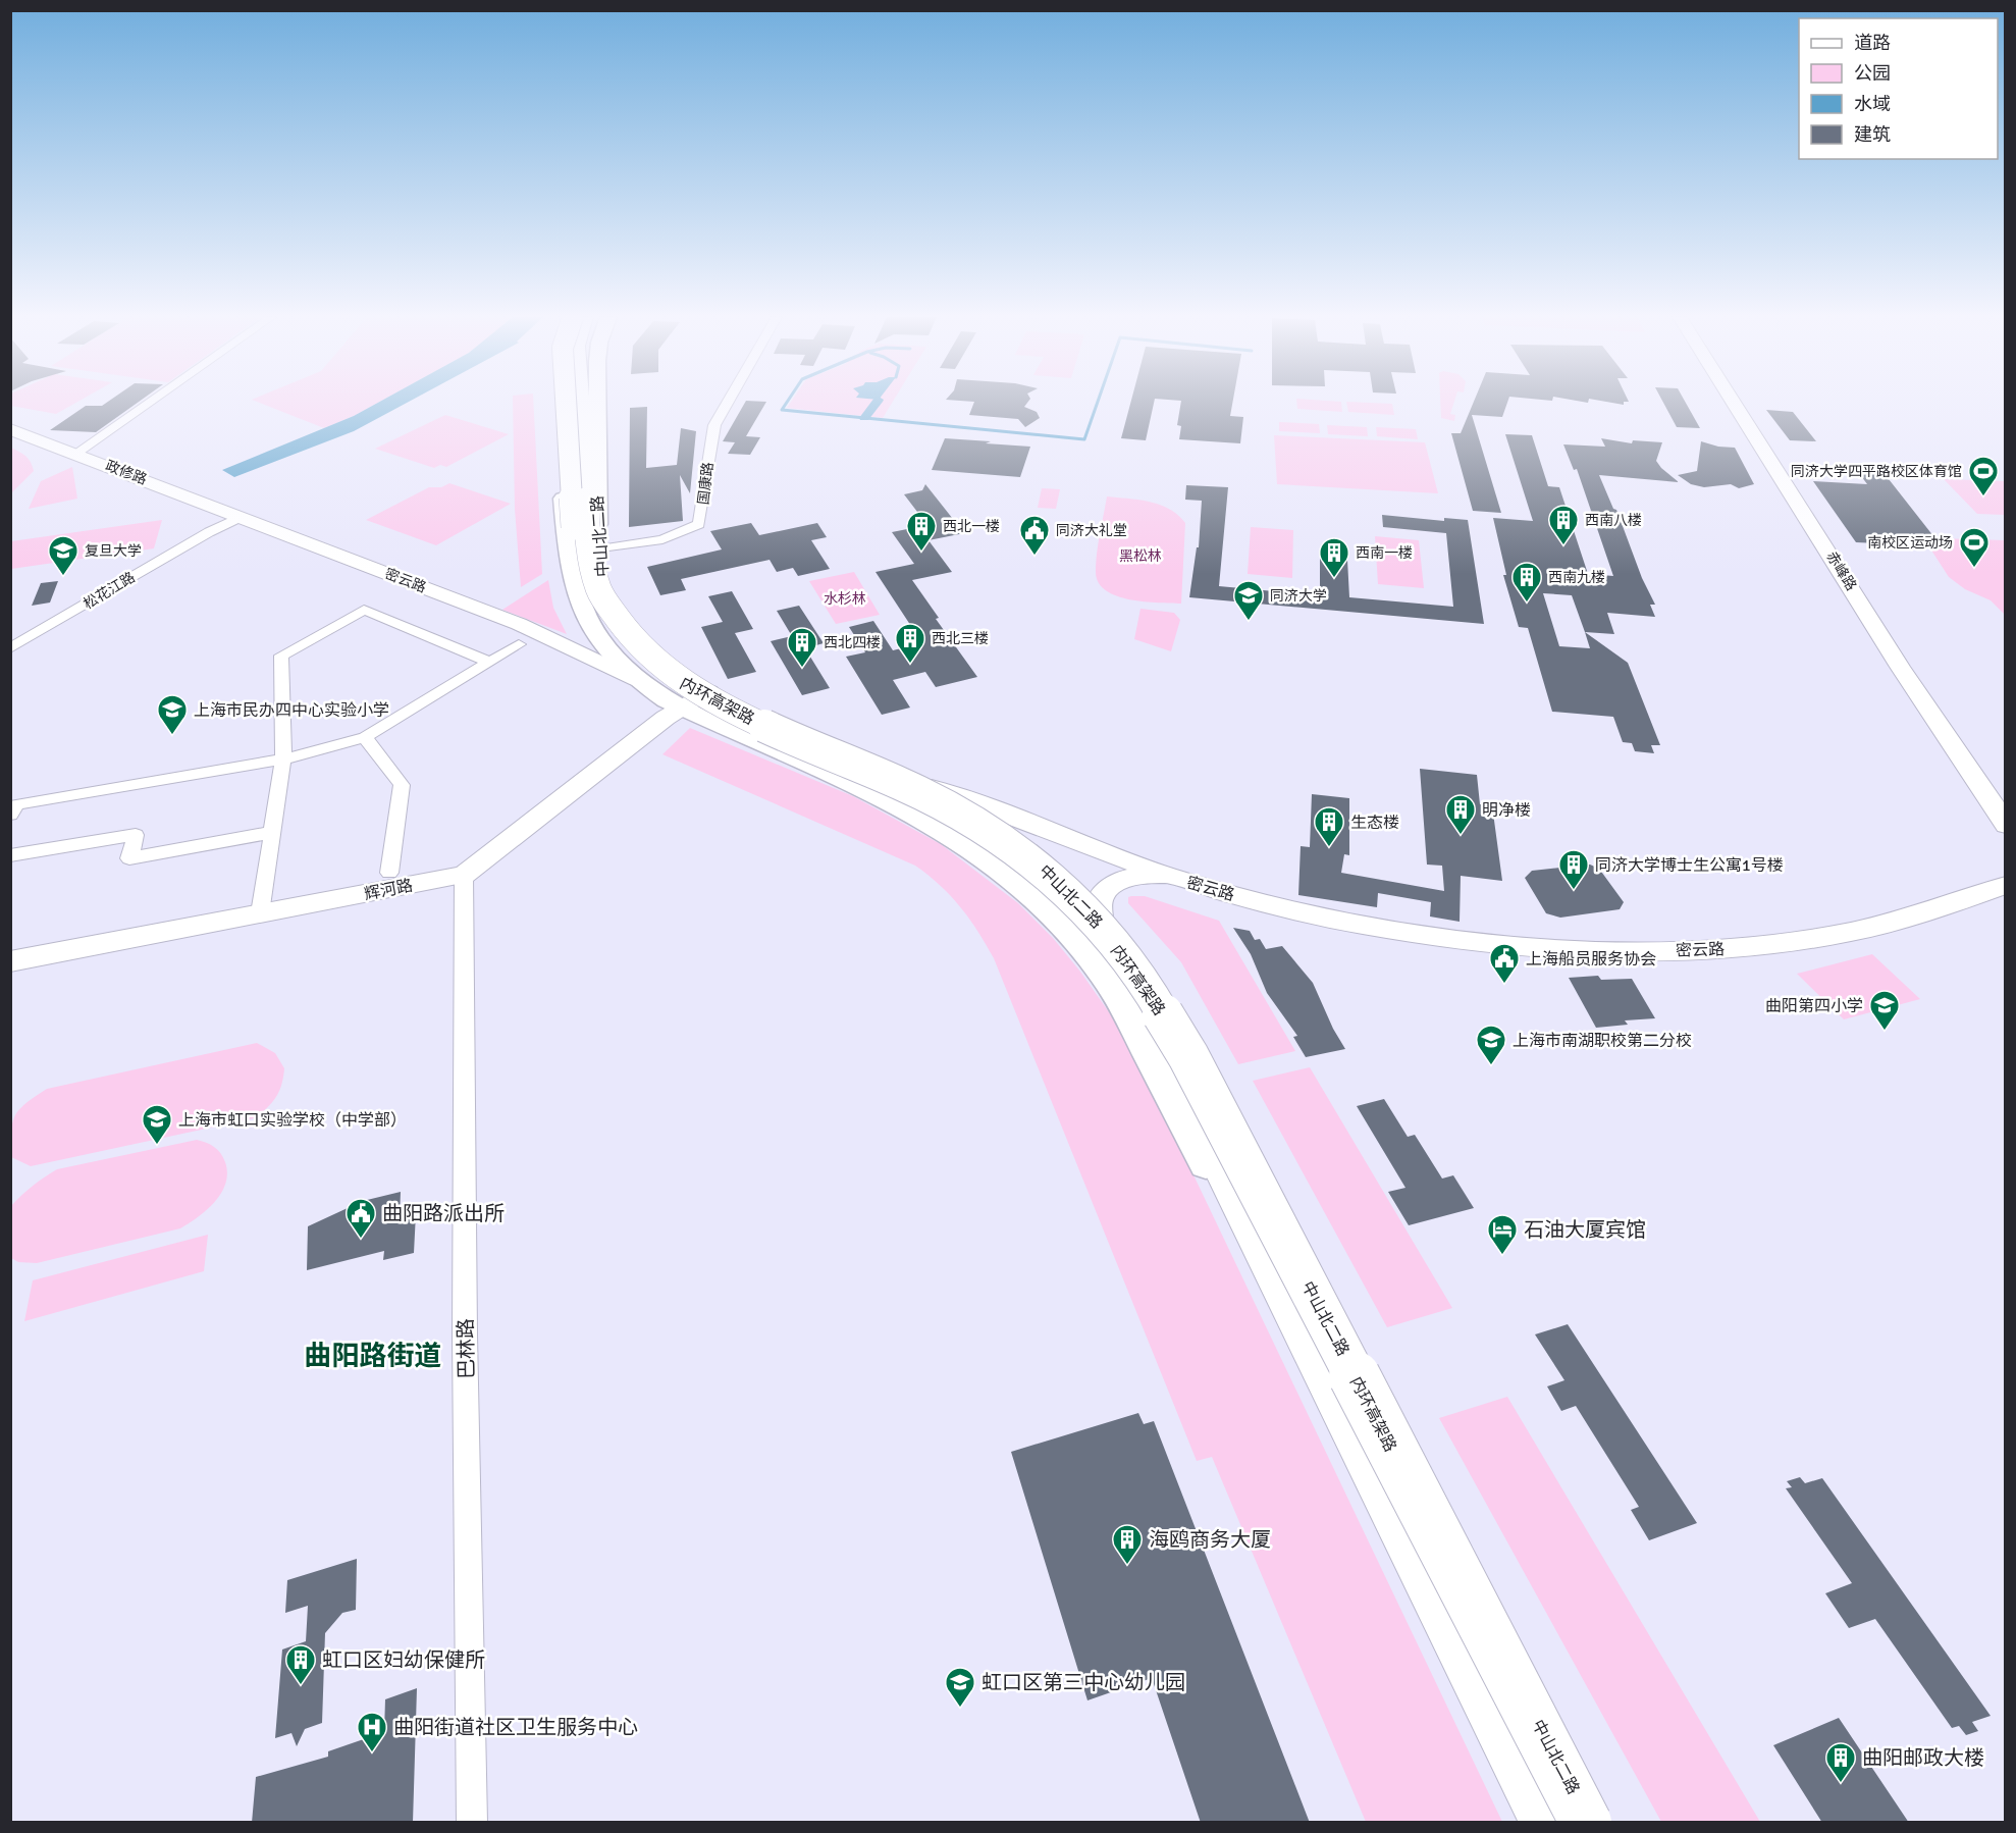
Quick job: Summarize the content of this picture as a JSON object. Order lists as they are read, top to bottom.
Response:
{
  "streets": {
    "highway": ["内环高架路"],
    "main road": ["中山北二路"],
    "street": [
      "政修路",
      "国康路",
      "赤峰路",
      "密云路",
      "松花江路",
      "辉河路",
      "巴林路"
    ]
  },
  "crossings": [
    ["政修路", "密云路"],
    ["政修路", "松花江路"],
    ["国康路", "中山北二路"],
    ["中山北二路", "密云路"],
    ["中山北二路", "辉河路"],
    ["密云路", "松花江路"],
    ["辉河路", "巴林路"]
  ],
  "districts": ["曲阳路街道"],
  "parks": ["黑松林", "水杉林"],
  "places": {
    "sports": ["同济大学四平路校区体育馆", "南校区运动场"],
    "building": [
      "西南八楼",
      "西北一楼",
      "西南一楼",
      "西南九楼",
      "西北三楼",
      "西北四楼",
      "明净楼",
      "生态楼",
      "同济大学博士生公寓1号楼",
      "海鸥商务大厦",
      "虹口区妇幼保健所",
      "曲阳邮政大楼"
    ],
    "public building": ["同济大礼堂", "上海船员服务协会", "曲阳路派出所"],
    "school or university": [
      "复旦大学",
      "同济大学",
      "上海市民办四中心实验小学",
      "曲阳第四小学",
      "上海市南湖职校第二分校",
      "上海市虹口实验学校（中学部）",
      "虹口区第三中心幼儿园"
    ],
    "hotel": ["石油大厦宾馆"],
    "hospital": ["曲阳街道社区卫生服务中心"]
  },
  "legend": [
    "道路",
    "公园",
    "水域",
    "建筑"
  ]
}
